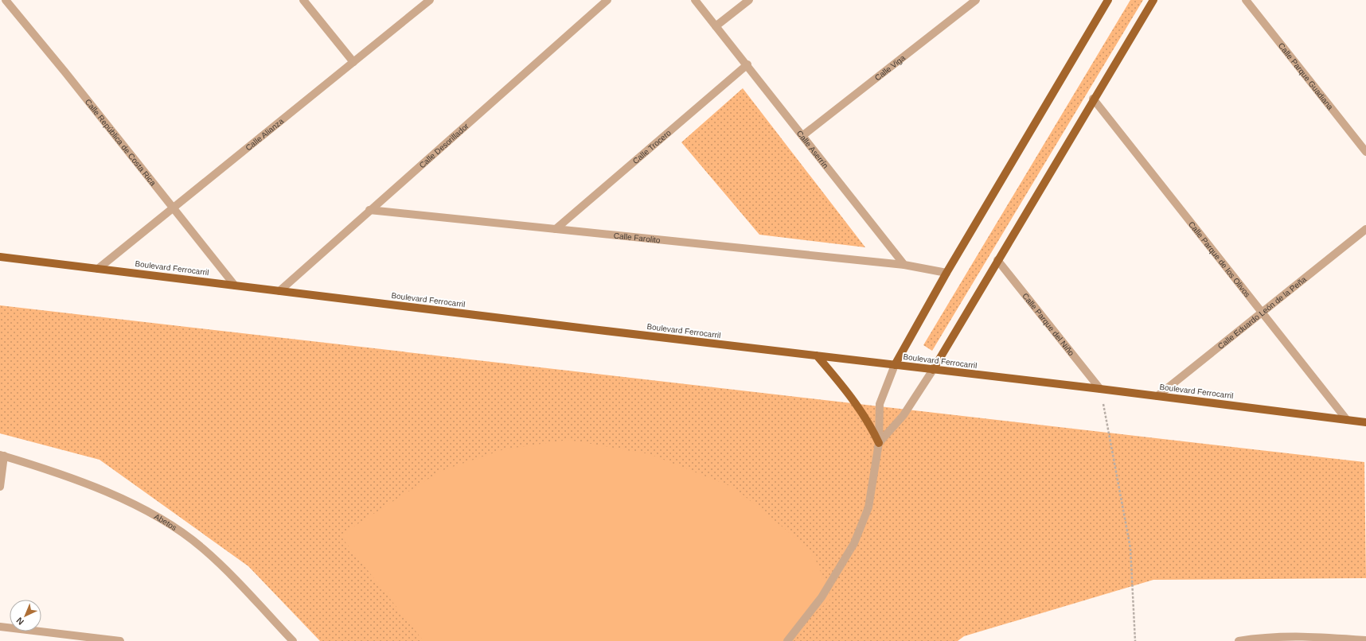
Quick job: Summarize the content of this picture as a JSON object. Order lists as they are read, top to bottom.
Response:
{
  "streets": {
    "main road": ["Boulevard Ferrocarril"],
    "street": [
      "Calle Viga",
      "Calle Parque Guadiana",
      "Calle Alianza",
      "Calle República de Costa Rica",
      "Calle Desorillador",
      "Calle Trocero",
      "Calle Aserrín",
      "Calle Farolito",
      "Calle Parque de los Olivos",
      "Calle Eduardo León de la Peña",
      "Calle Parque del Niño",
      "Abetos"
    ]
  },
  "crossings": [
    ["Calle Viga", "Calle Aserrín"],
    ["Calle Alianza", "Calle República de Costa Rica"],
    ["Calle Alianza", "Boulevard Ferrocarril"],
    ["Calle República de Costa Rica", "Boulevard Ferrocarril"],
    ["Calle Desorillador", "Calle Farolito"],
    ["Calle Desorillador", "Boulevard Ferrocarril"],
    ["Calle Trocero", "Calle Aserrín"],
    ["Calle Trocero", "Calle Farolito"],
    ["Calle Aserrín", "Calle Farolito"],
    ["Calle Parque de los Olivos", "Boulevard Ferrocarril"],
    ["Calle Parque de los Olivos", "Calle Eduardo León de la Peña"],
    ["Boulevard Ferrocarril", "Calle Eduardo León de la Peña"],
    ["Boulevard Ferrocarril", "Calle Parque del Niño"]
  ],
  "north": "bottom left"
}
